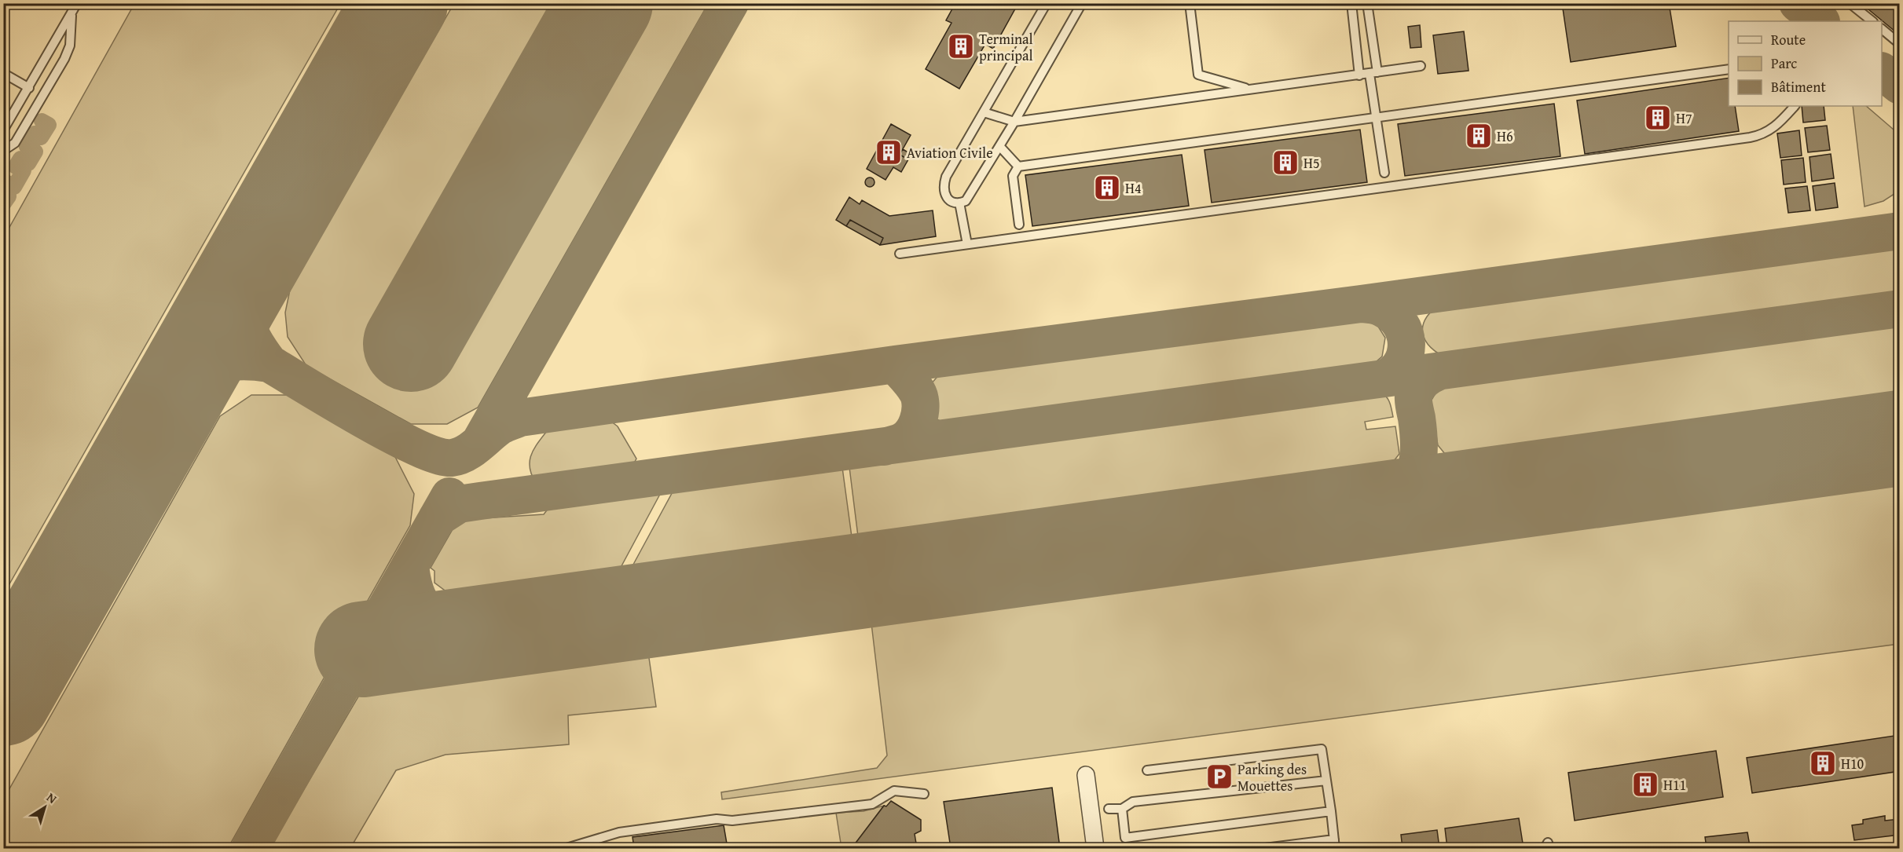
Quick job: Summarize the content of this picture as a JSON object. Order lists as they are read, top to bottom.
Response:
{
  "places": {
    "building": [
      "Terminal principal",
      "H7",
      "H6",
      "Aviation Civile",
      "H5",
      "H4",
      "H10",
      "H11"
    ],
    "parking": ["Parking des Mouettes"]
  },
  "legend": ["Route", "Parc", "Bâtiment"],
  "north": "top right"
}
